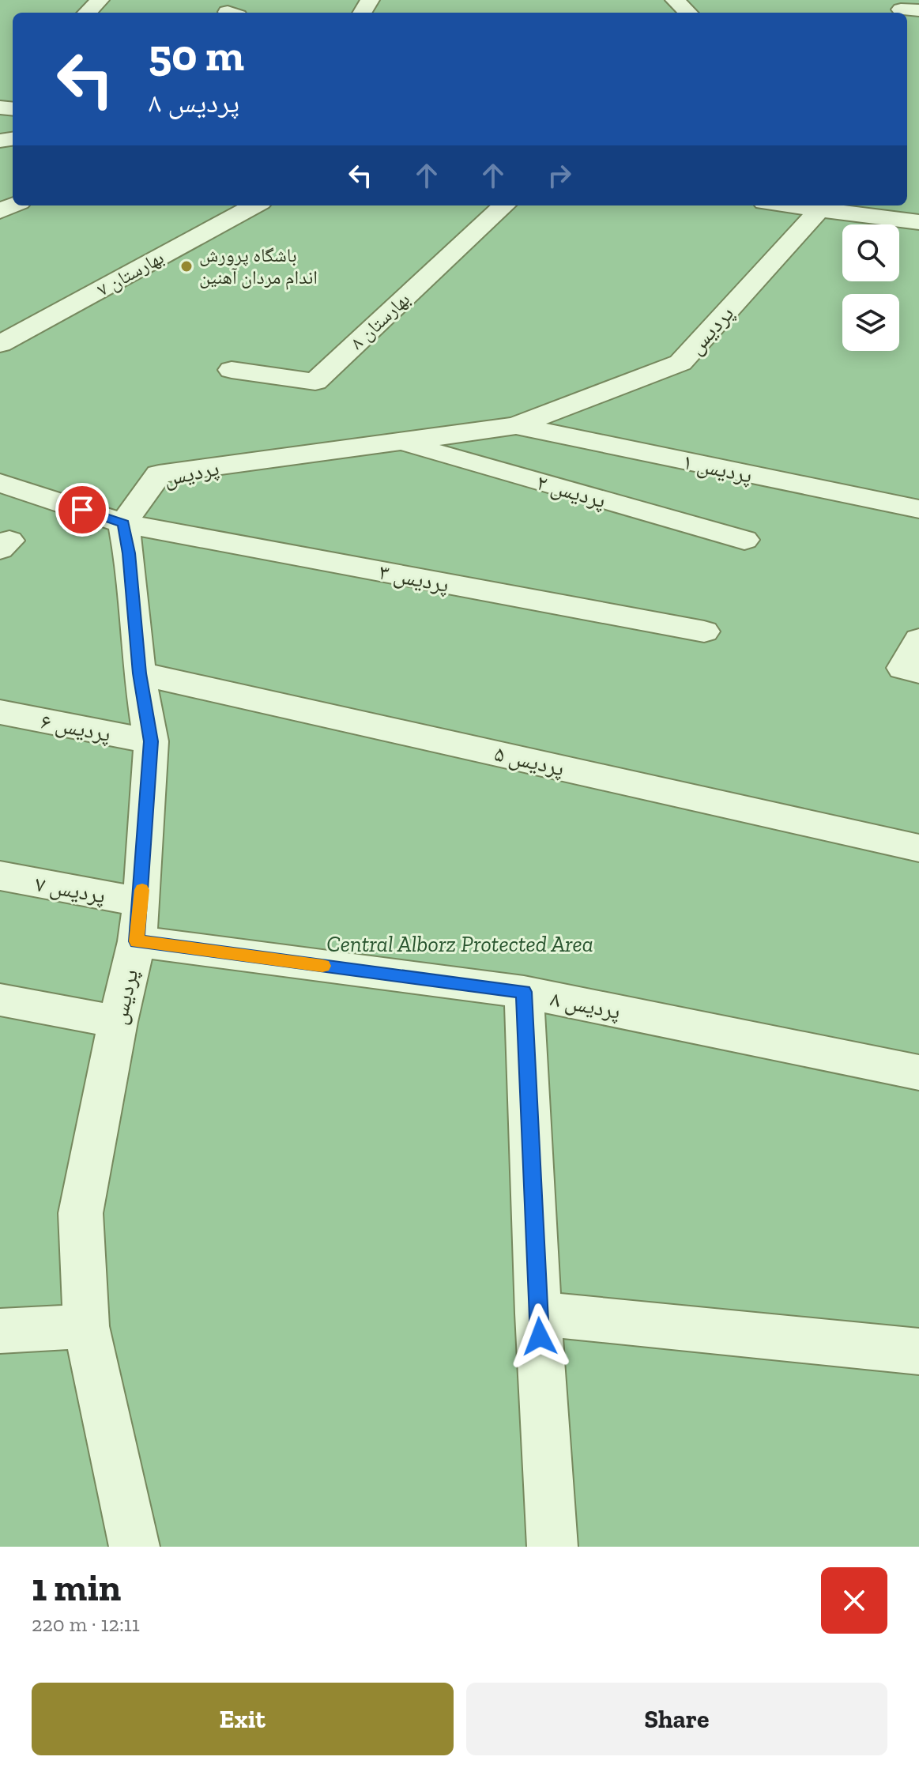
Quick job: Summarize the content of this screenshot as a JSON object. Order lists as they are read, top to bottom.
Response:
{
  "streets": {
    "street": [
      "بهارستان ۷",
      "بهارستان ۸",
      "پردیس",
      "پردیس ۱",
      "پردیس ۲",
      "پردیس ۳",
      "پردیس ۶",
      "پردیس ۵",
      "پردیس ۷",
      "پردیس ۸"
    ]
  },
  "crossings": [
    ["پردیس", "پردیس ۱"],
    ["پردیس", "پردیس ۲"],
    ["پردیس", "پردیس ۳"],
    ["پردیس", "پردیس ۶"],
    ["پردیس", "پردیس ۵"],
    ["پردیس", "پردیس ۷"],
    ["پردیس", "پردیس ۸"]
  ],
  "parks": ["Central Alborz Protected Area"],
  "places": ["باشگاه پرورش اندام مردان آهنین"],
  "page": {
    "turn": ["50 m", "پردیس ۸"],
    "heading": ["1 min", "220 m · 12:11"],
    "buttons": ["Exit", "Share"]
  }
}
